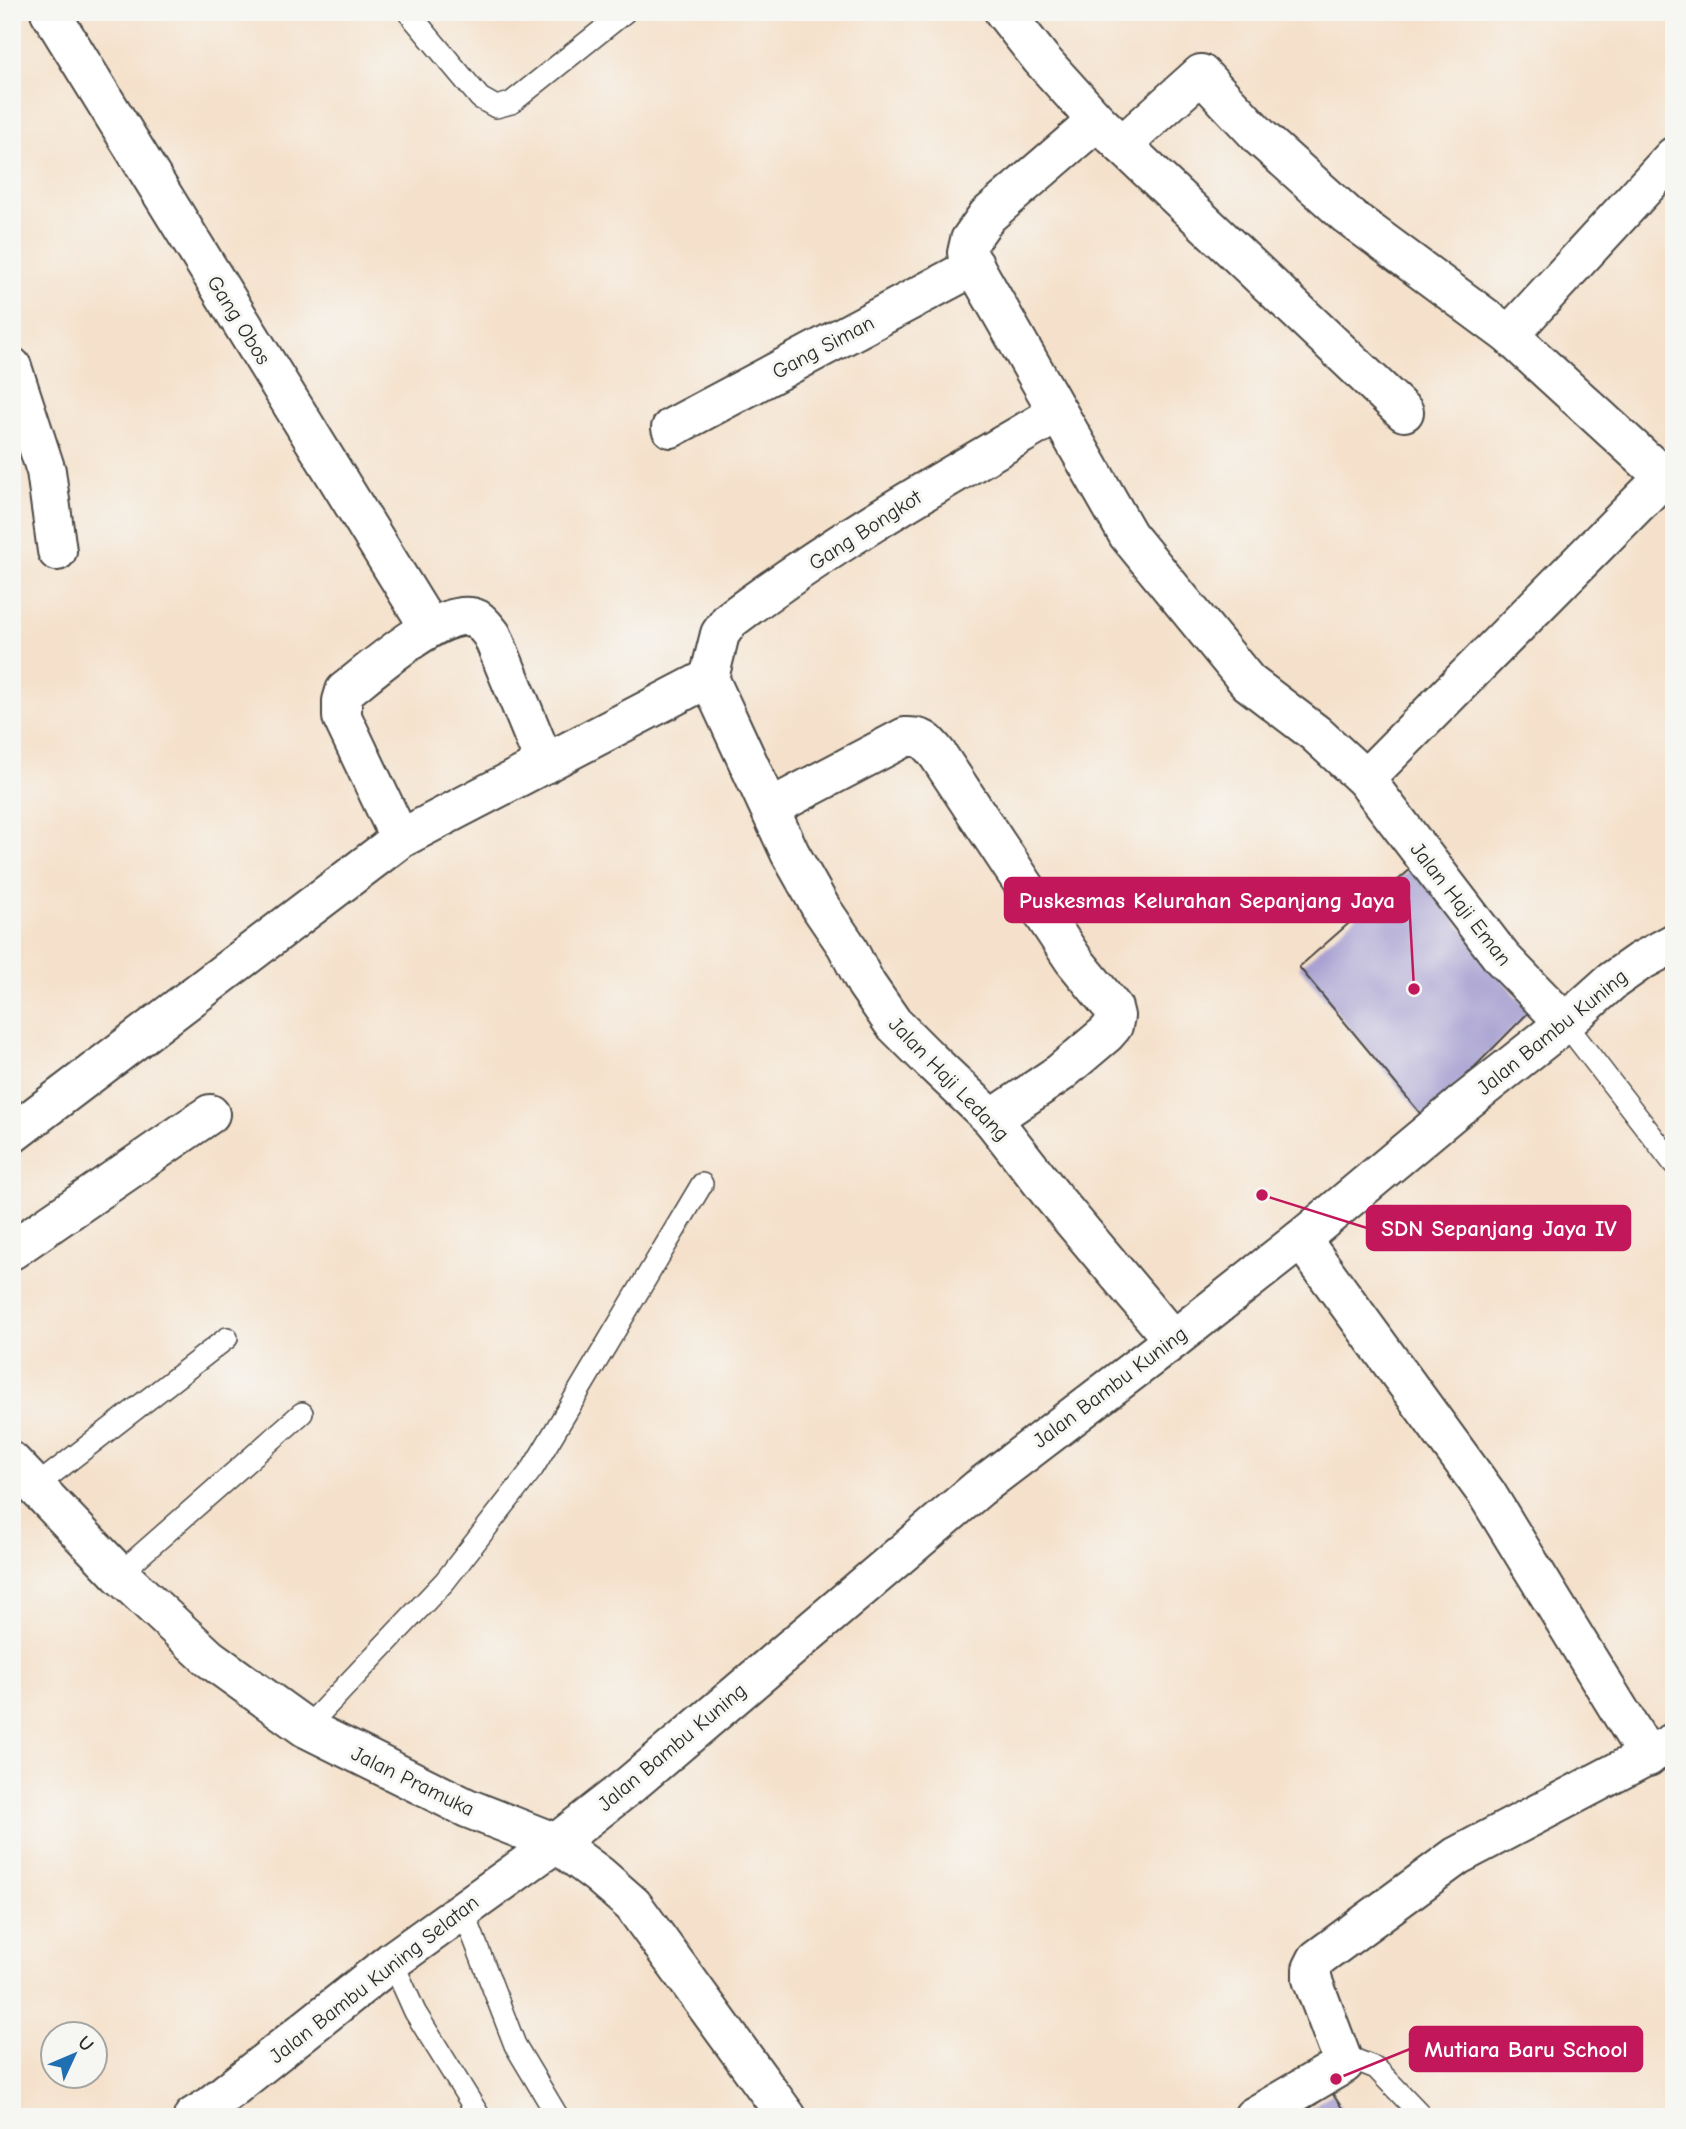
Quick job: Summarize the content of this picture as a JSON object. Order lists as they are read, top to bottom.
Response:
{
  "streets": {
    "street": [
      "Gang Obos",
      "Gang Siman",
      "Gang Bongkot",
      "Jalan Haji Eman",
      "Jalan Bambu Kuning",
      "Jalan Haji Ledang",
      "Jalan Pramuka",
      "Jalan Bambu Kuning Selatan"
    ]
  },
  "crossings": [
    ["Gang Siman", "Jalan Haji Eman"],
    ["Gang Bongkot", "Jalan Haji Eman"],
    ["Gang Bongkot", "Jalan Haji Ledang"],
    ["Jalan Haji Eman", "Jalan Bambu Kuning"],
    ["Jalan Bambu Kuning", "Jalan Haji Ledang"],
    ["Jalan Bambu Kuning", "Jalan Pramuka"],
    ["Jalan Bambu Kuning", "Jalan Bambu Kuning Selatan"],
    ["Jalan Pramuka", "Jalan Bambu Kuning Selatan"]
  ],
  "places": ["Puskesmas Kelurahan Sepanjang Jaya", "SDN Sepanjang Jaya IV", "Mutiara Baru School"],
  "north": "top right"
}
